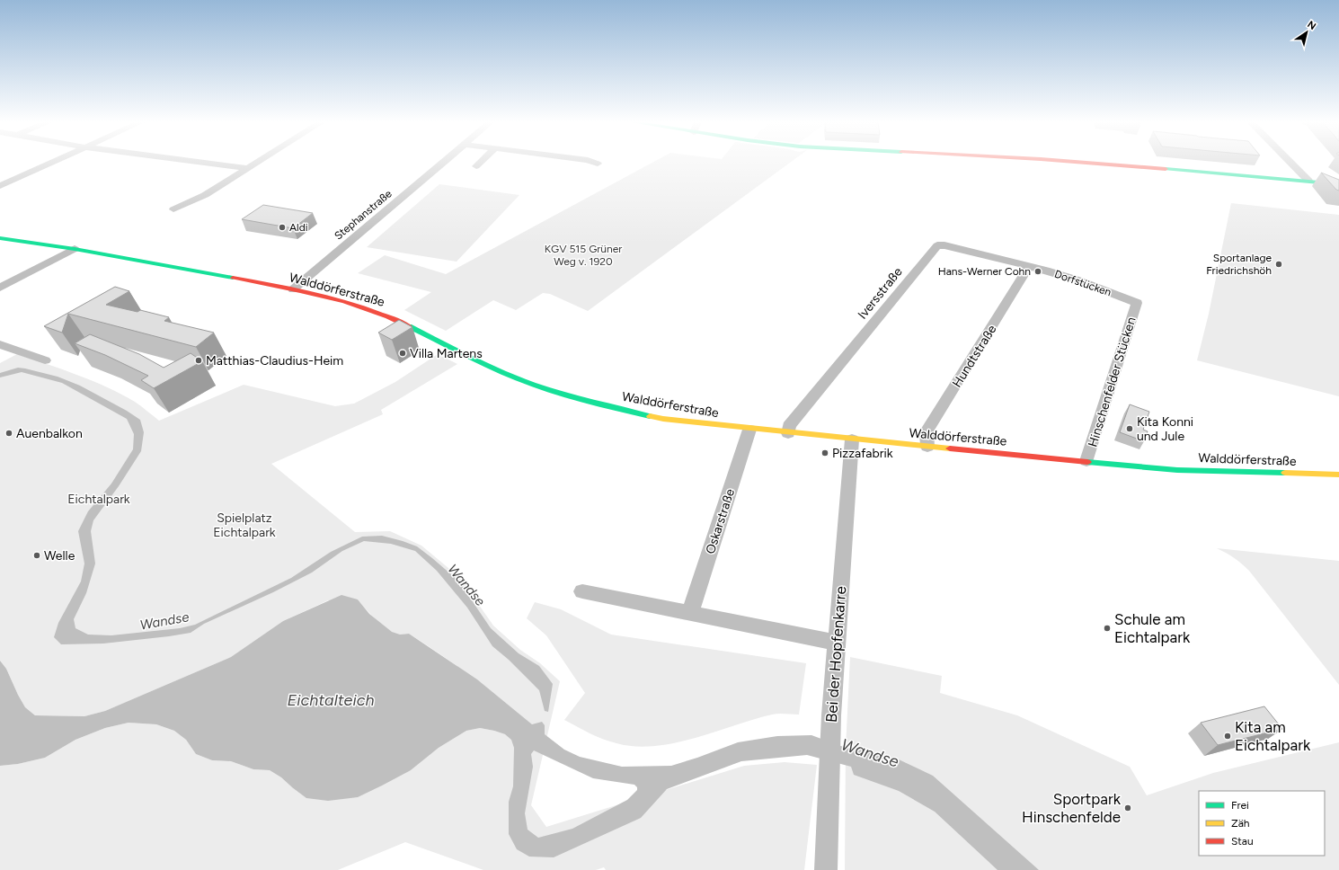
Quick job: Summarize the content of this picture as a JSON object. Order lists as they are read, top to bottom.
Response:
{
  "streets": {
    "street": [
      "Stephanstraße",
      "Dorfstücken",
      "Walddörferstraße",
      "Iversstraße",
      "Hundtstraße",
      "Hinschenfelder Stücken",
      "Oskarstraße",
      "Bei der Hopfenkarre"
    ]
  },
  "crossings": [
    ["Stephanstraße", "Walddörferstraße"],
    ["Dorfstücken", "Iversstraße"],
    ["Dorfstücken", "Hundtstraße"],
    ["Dorfstücken", "Hinschenfelder Stücken"],
    ["Walddörferstraße", "Iversstraße"],
    ["Walddörferstraße", "Hundtstraße"],
    ["Walddörferstraße", "Hinschenfelder Stücken"],
    ["Walddörferstraße", "Oskarstraße"],
    ["Walddörferstraße", "Bei der Hopfenkarre"],
    ["Iversstraße", "Hundtstraße"]
  ],
  "water": ["Wandse", "Eichtalteich"],
  "parks": ["KGV 515 Grüner Weg v. 1920", "Eichtalpark", "Spielplatz Eichtalpark"],
  "places": [
    "Aldi",
    "Sportanlage Friedrichshöh",
    "Hans-Werner Cohn",
    "Villa Martens",
    "Matthias-Claudius-Heim",
    "Kita Konni und Jule",
    "Auenbalkon",
    "Pizzafabrik",
    "Welle",
    "Schule am Eichtalpark",
    "Kita am Eichtalpark",
    "Sportpark Hinschenfelde"
  ],
  "legend": ["Frei", "Zäh", "Stau"],
  "north": "top right"
}
